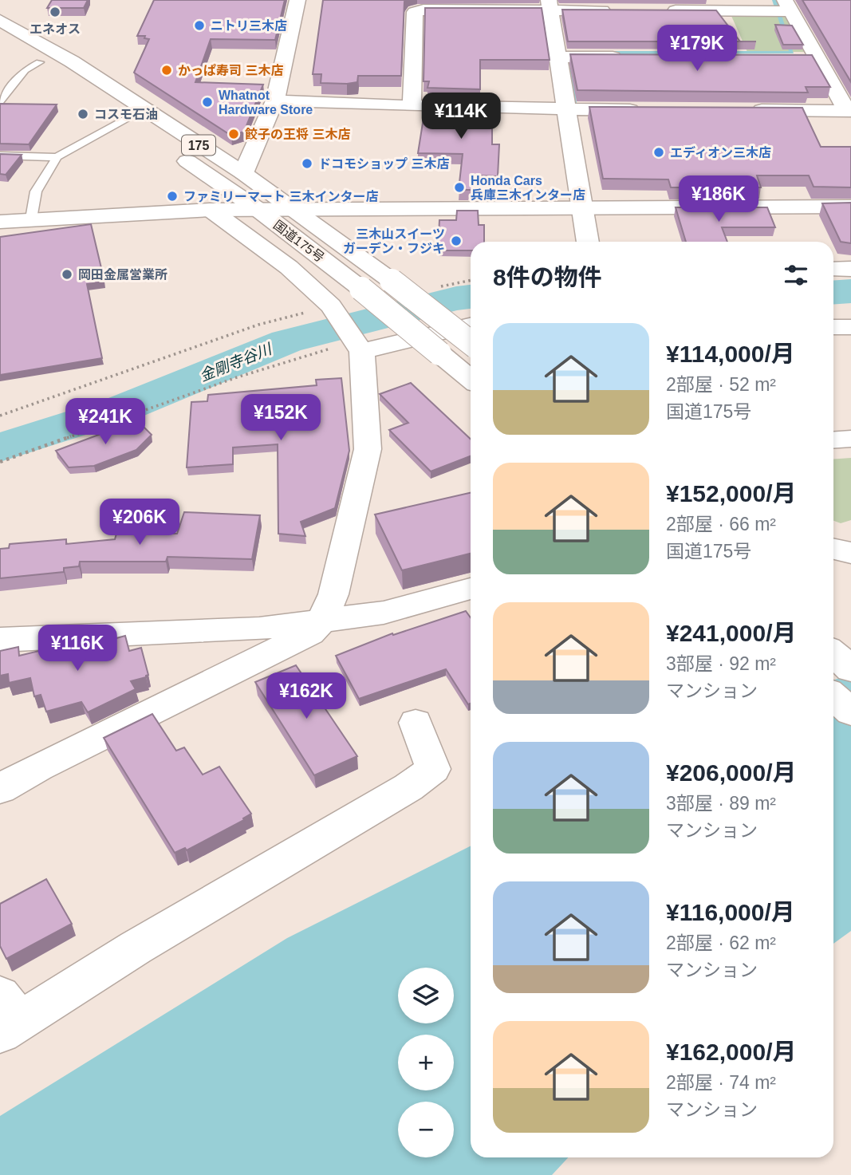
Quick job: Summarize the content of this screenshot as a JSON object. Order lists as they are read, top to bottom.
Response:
{
  "streets": {
    "main road": ["175", "国道175号"]
  },
  "water": ["金剛寺谷川"],
  "places": [
    "エネオス",
    "ニトリ三木店",
    "かっぱ寿司 三木店",
    "Whatnot Hardware Store",
    "コスモ石油",
    "餃子の王将 三木店",
    "エディオン三木店",
    "ドコモショップ 三木店",
    "Honda Cars 兵庫三木インター店",
    "ファミリーマート 三木インター店",
    "三木山スイーツ ガーデン・フジキ",
    "岡田金属営業所"
  ],
  "page": {
    "price": [
      "¥179K",
      "¥114K",
      "¥186K",
      "¥152K",
      "¥241K",
      "¥206K",
      "¥116K",
      "¥162K"
    ],
    "heading": "8件の物件",
    "list": [
      {
        "name": "¥114,000/月",
        "note": "2部屋 · 52 m² · 国道175号"
      },
      {
        "name": "¥152,000/月",
        "note": "2部屋 · 66 m² · 国道175号"
      },
      {
        "name": "¥241,000/月",
        "note": "3部屋 · 92 m² · マンション"
      },
      {
        "name": "¥206,000/月",
        "note": "3部屋 · 89 m² · マンション"
      },
      {
        "name": "¥116,000/月",
        "note": "2部屋 · 62 m² · マンション"
      },
      {
        "name": "¥162,000/月",
        "note": "2部屋 · 74 m² · マンション"
      }
    ],
    "map_buttons": ["+", "−"]
  }
}
